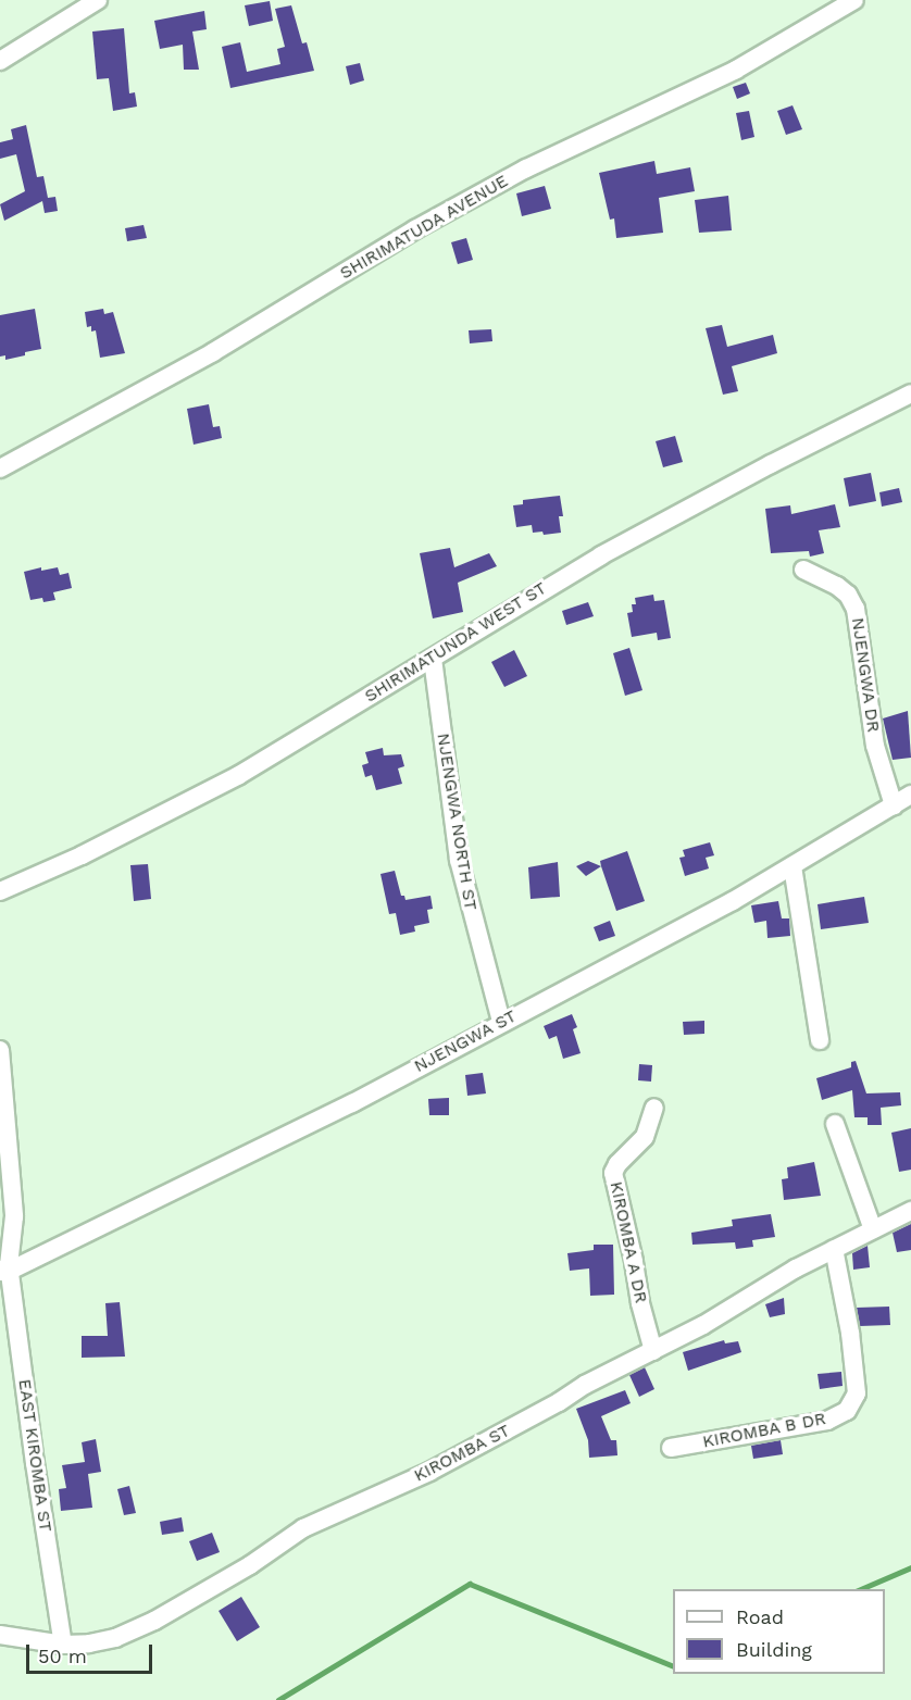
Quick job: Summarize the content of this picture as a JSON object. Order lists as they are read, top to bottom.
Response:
{
  "streets": {
    "street": [
      "SHIRIMATUDA AVENUE",
      "SHIRIMATUNDA WEST ST",
      "NJENGWA DR",
      "NJENGWA NORTH ST",
      "NJENGWA ST",
      "KIROMBA A DR",
      "KIROMBA B DR",
      "KIROMBA ST",
      "EAST KIROMBA ST"
    ]
  },
  "crossings": [
    ["SHIRIMATUNDA WEST ST", "NJENGWA NORTH ST"],
    ["NJENGWA DR", "NJENGWA ST"],
    ["NJENGWA NORTH ST", "NJENGWA ST"],
    ["NJENGWA ST", "EAST KIROMBA ST"],
    ["KIROMBA A DR", "KIROMBA ST"],
    ["KIROMBA B DR", "KIROMBA ST"],
    ["KIROMBA ST", "EAST KIROMBA ST"]
  ],
  "legend": ["Road", "Building"],
  "scale_bar": "50 m"
}
